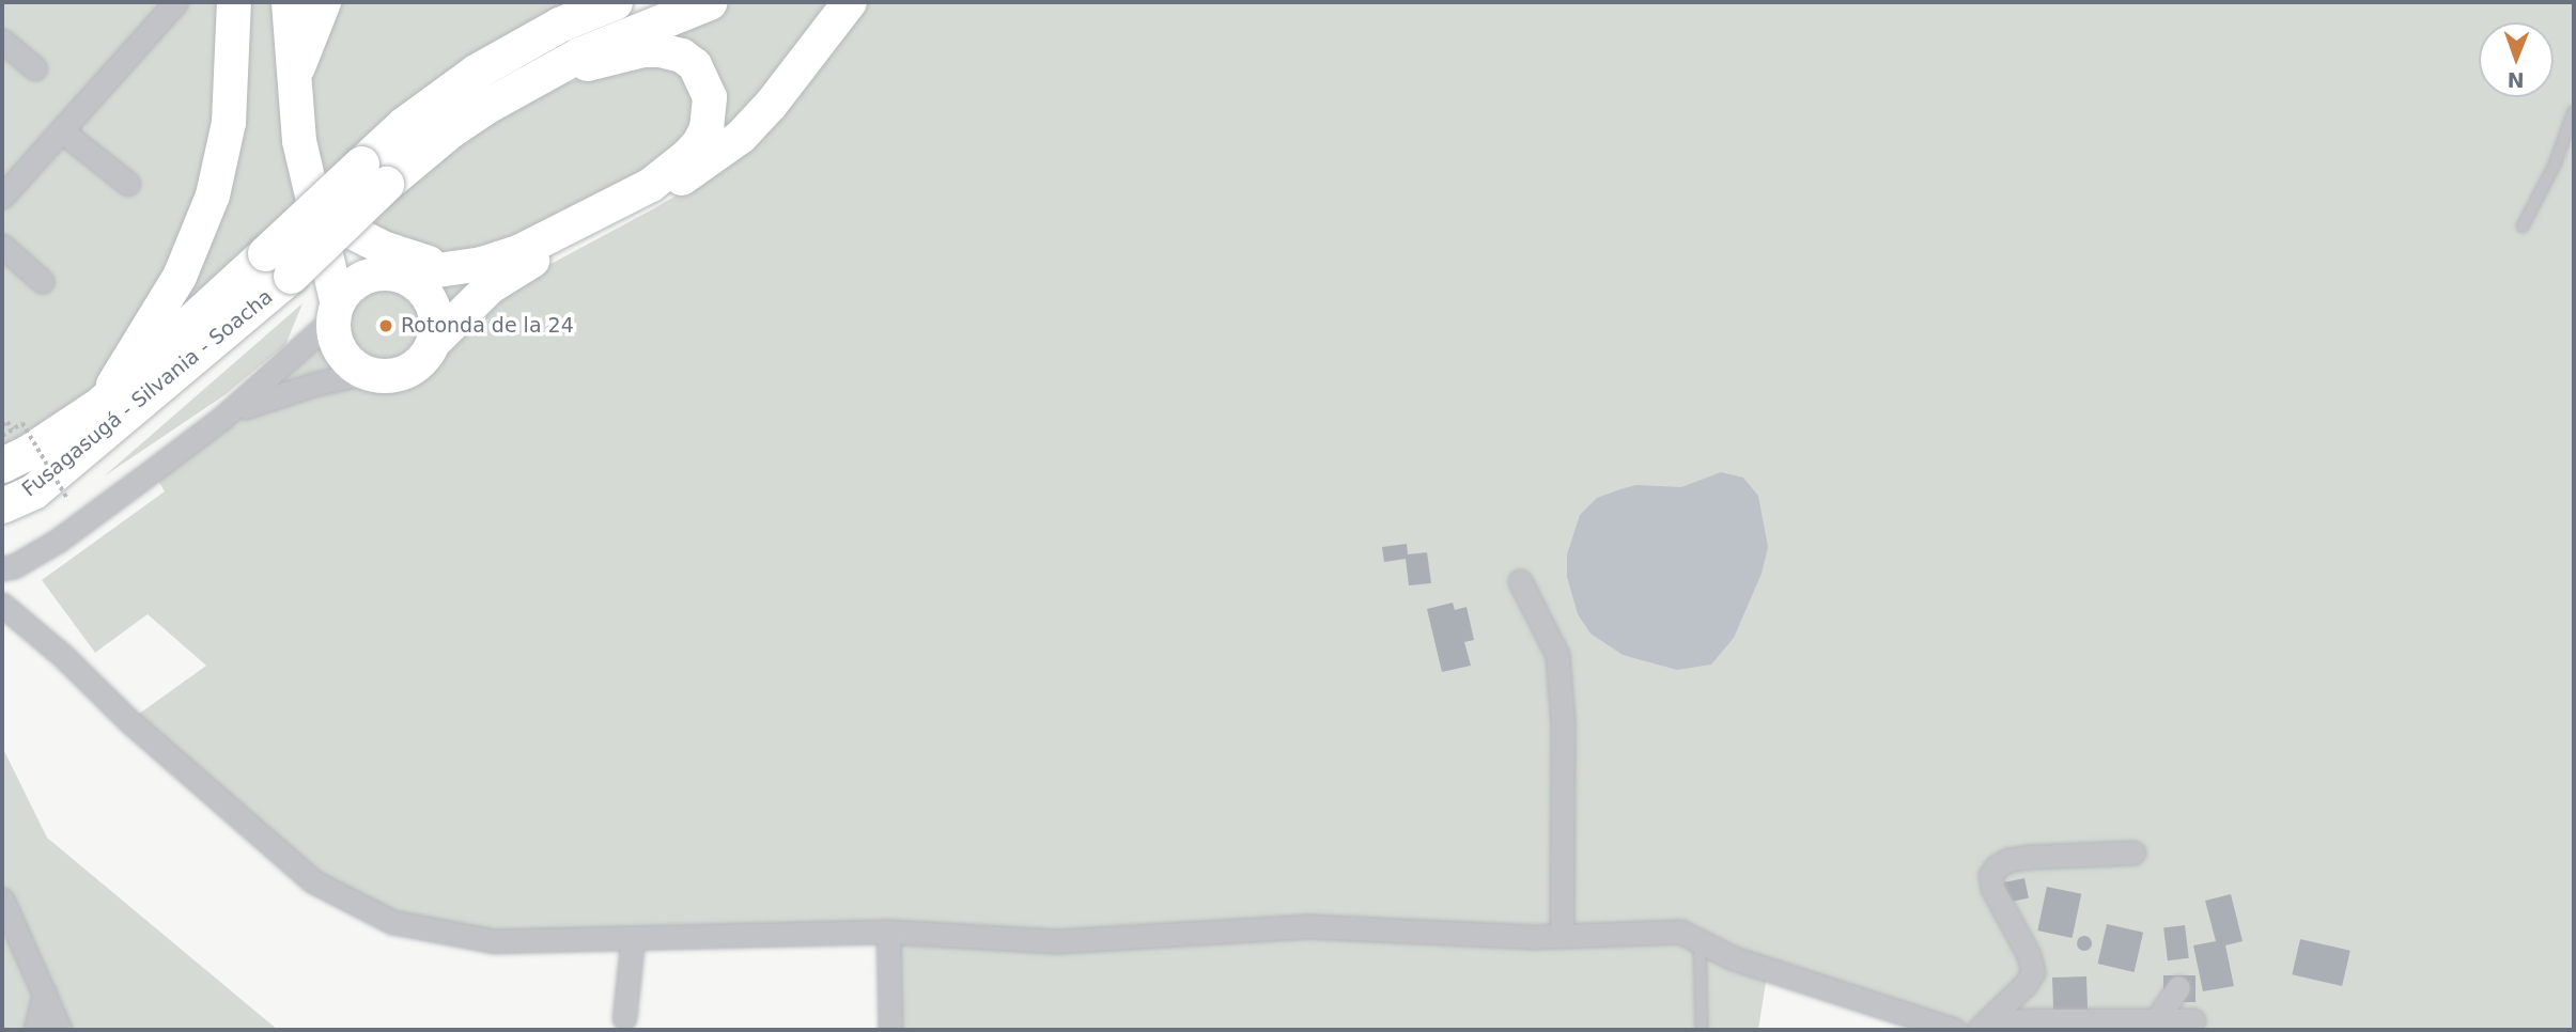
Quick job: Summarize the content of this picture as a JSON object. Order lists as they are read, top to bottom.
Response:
{
  "streets": {
    "highway": ["Fusagasugá - Silvania - Soacha"]
  },
  "places": ["Rotonda de la 24"],
  "north": "bottom"
}
